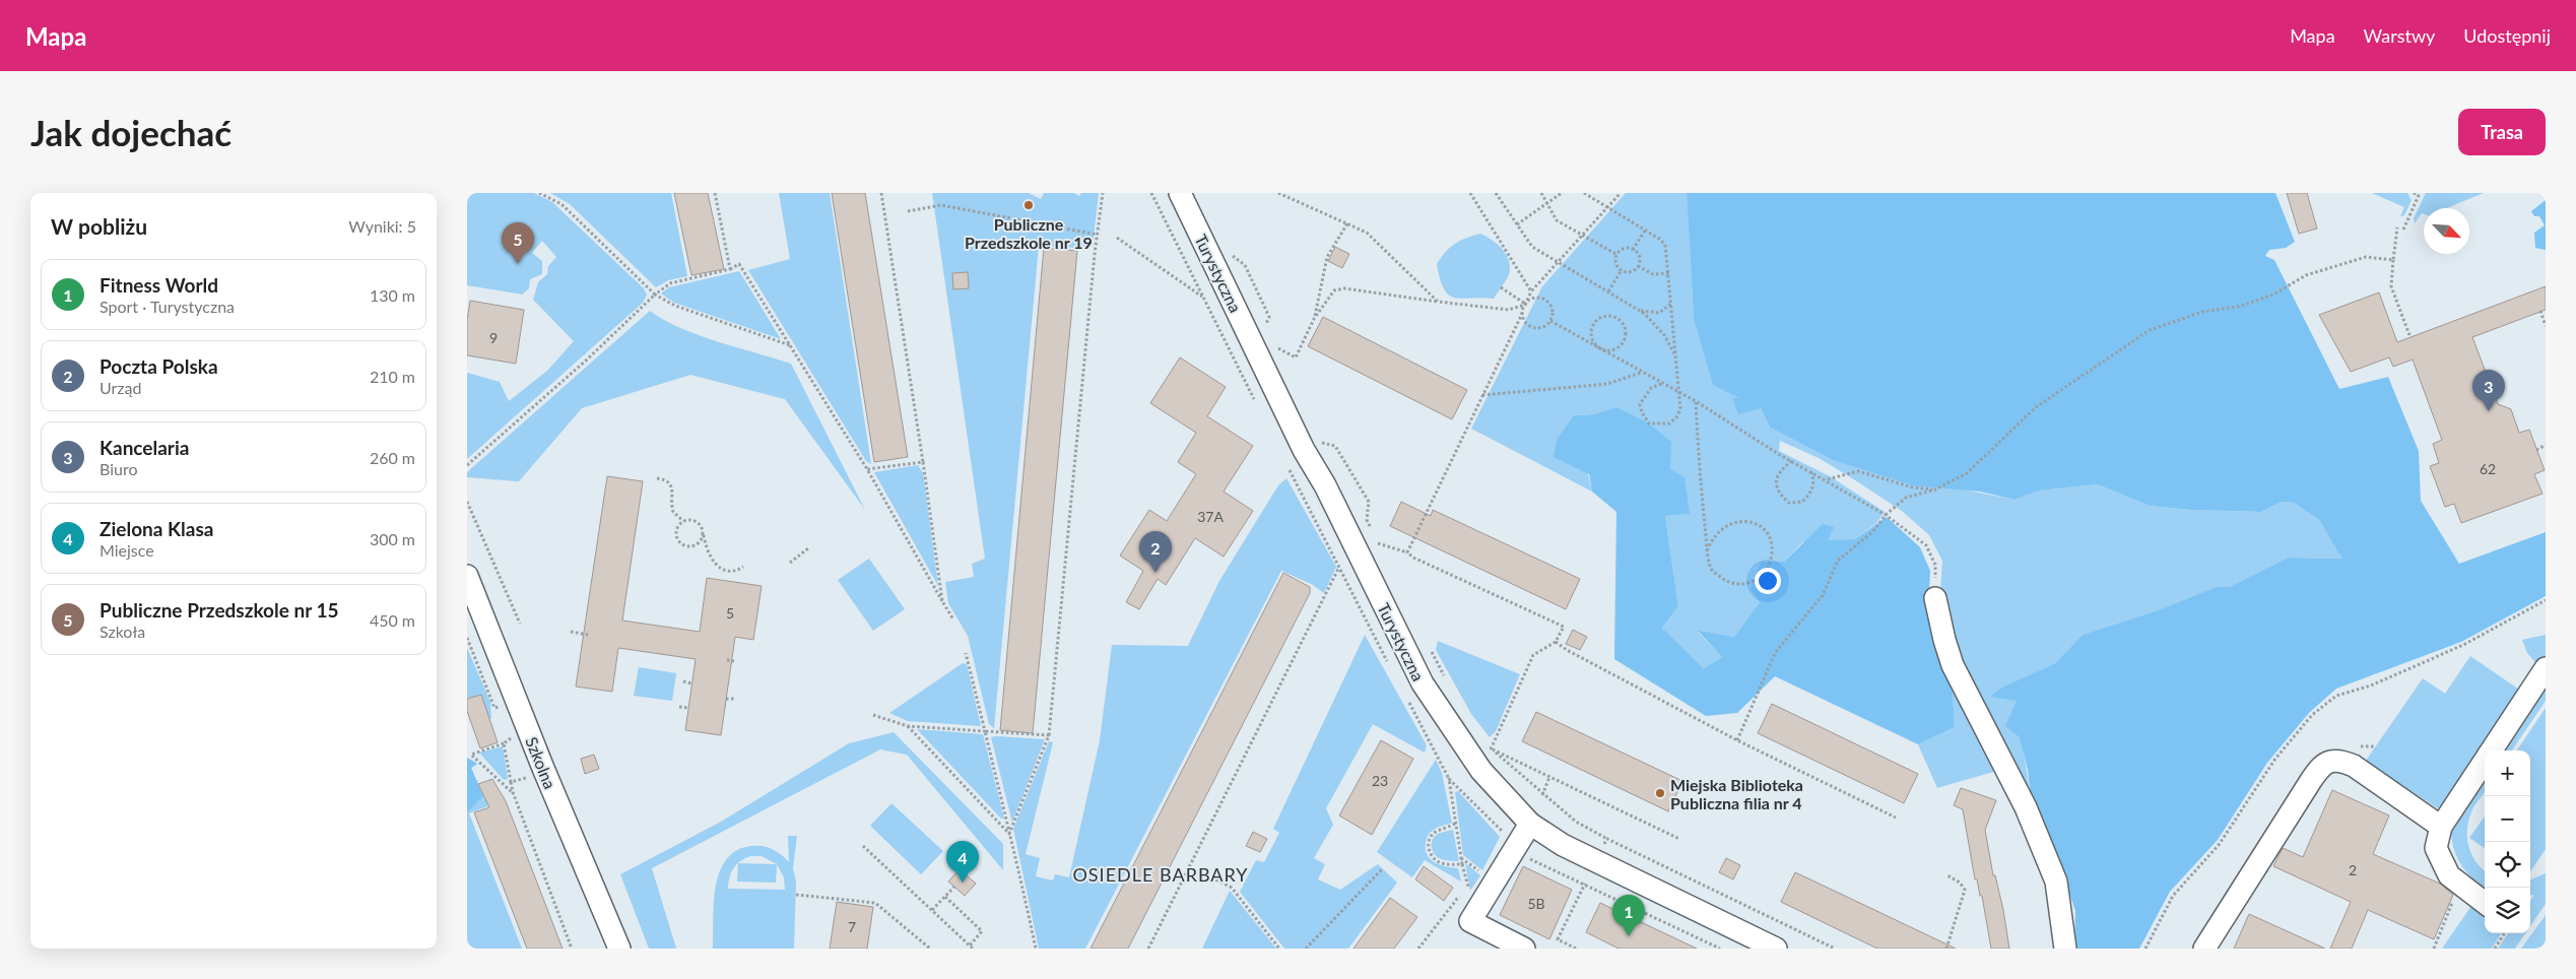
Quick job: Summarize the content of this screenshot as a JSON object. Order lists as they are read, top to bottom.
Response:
{
  "streets": {
    "street": ["Turystyczna", "Szkolna"]
  },
  "districts": ["OSIEDLE BARBARY"],
  "places": ["Publiczne Przedszkole nr 19", "Miejska Biblioteka Publiczna filia nr 4"],
  "house_numbers": [
    "9",
    "62",
    "37A",
    "5",
    "23",
    "2",
    "5B",
    "7"
  ],
  "north": "bottom right",
  "page": {
    "header": "Mapa",
    "nav": ["Mapa", "Warstwy", "Udostępnij"],
    "buttons": "Trasa",
    "title": "Jak dojechać",
    "heading": ["W pobliżu", "Wyniki: 5"],
    "pins": [
      "5",
      "3",
      "2",
      "4",
      "1"
    ],
    "list": [
      {
        "mark": "1",
        "name": "Fitness World",
        "note": "Sport · Turystyczna",
        "value": "130 m"
      },
      {
        "mark": "2",
        "name": "Poczta Polska",
        "note": "Urząd",
        "value": "210 m"
      },
      {
        "mark": "3",
        "name": "Kancelaria",
        "note": "Biuro",
        "value": "260 m"
      },
      {
        "mark": "4",
        "name": "Zielona Klasa",
        "note": "Miejsce",
        "value": "300 m"
      },
      {
        "mark": "5",
        "name": "Publiczne Przedszkole nr 15",
        "note": "Szkoła",
        "value": "450 m"
      }
    ],
    "map_buttons": ["+", "−"]
  }
}
